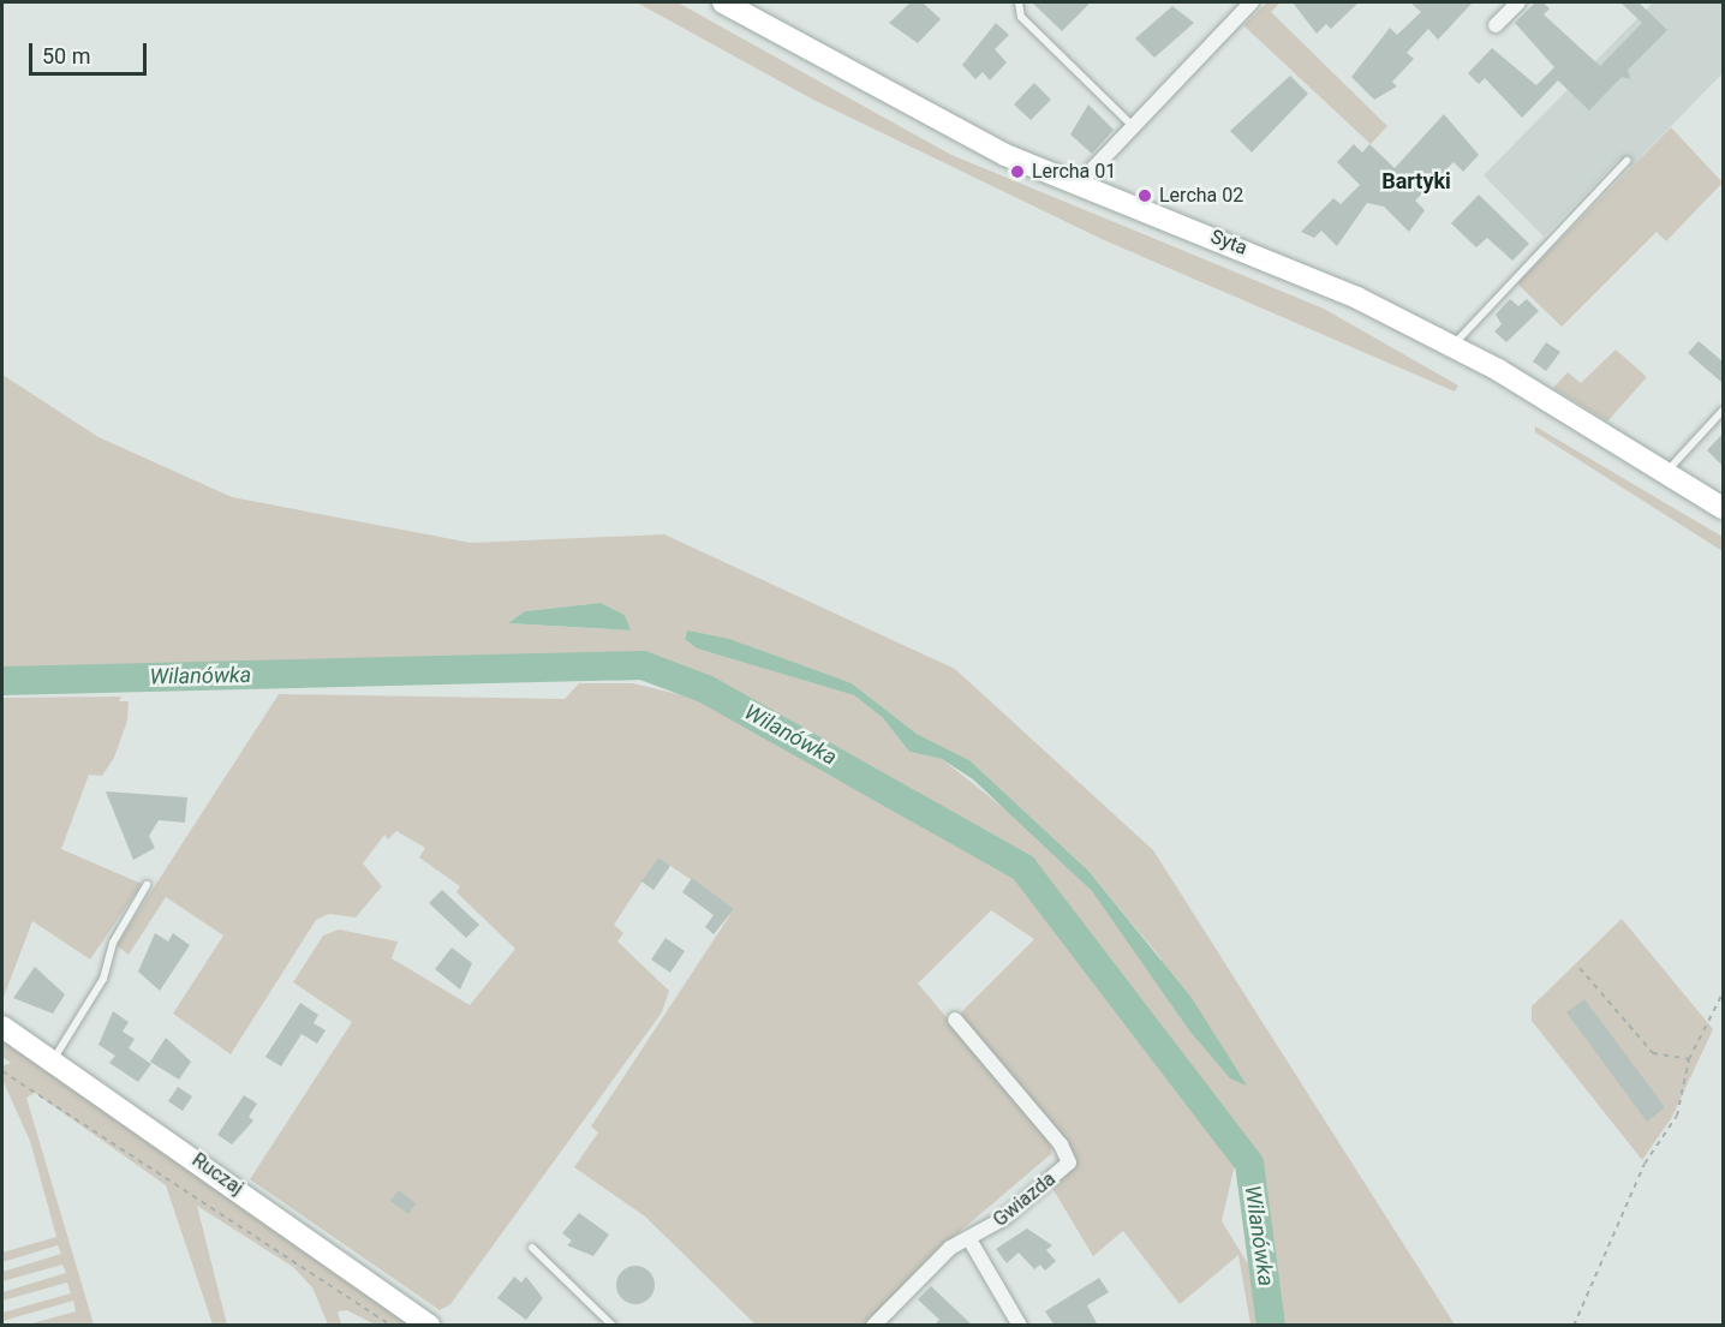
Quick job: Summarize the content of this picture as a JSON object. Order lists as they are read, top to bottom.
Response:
{
  "streets": {
    "street": ["Syta", "Ruczaj", "Gwiazda"]
  },
  "districts": ["Bartyki"],
  "water": ["Wilanówka"],
  "places": ["Lercha 01", "Lercha 02"],
  "scale_bar": "50 m"
}
